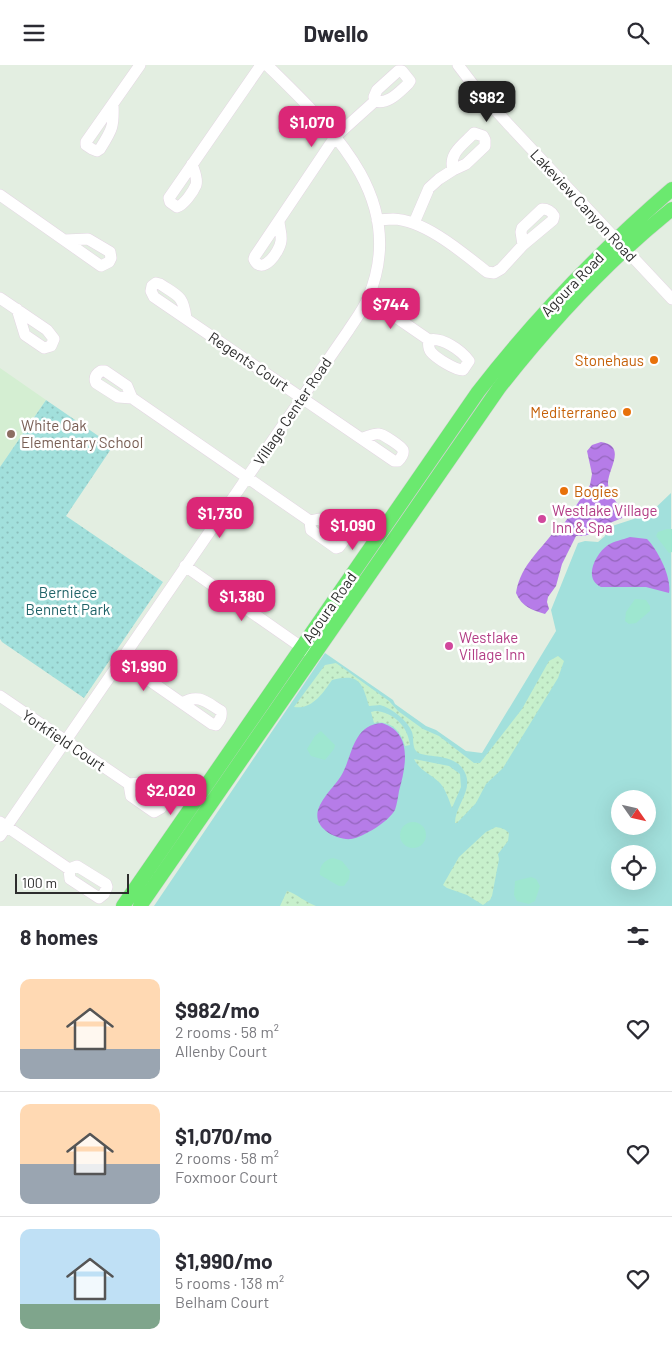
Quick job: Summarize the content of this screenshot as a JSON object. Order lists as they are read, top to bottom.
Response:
{
  "streets": {
    "main road": ["Agoura Road"],
    "street": [
      "Lakeview Canyon Road",
      "Regents Court",
      "Village Center Road",
      "Yorkfield Court"
    ]
  },
  "crossings": [
    ["Lakeview Canyon Road", "Agoura Road"],
    ["Regents Court", "Village Center Road"],
    ["Village Center Road", "Yorkfield Court"]
  ],
  "parks": ["Berniece Bennett Park"],
  "places": [
    "Stonehaus",
    "Mediterraneo",
    "White Oak Elementary School",
    "Bogies",
    "Westlake Village Inn & Spa",
    "Westlake Village Inn"
  ],
  "scale_bar": "100 m",
  "north": "bottom right",
  "page": {
    "header": "Dwello",
    "price": [
      "$982",
      "$1,070",
      "$744",
      "$1,730",
      "$1,090",
      "$1,380",
      "$1,990",
      "$2,020"
    ],
    "scale": "100 m",
    "heading": "8 homes",
    "list": [
      {
        "name": "$982/mo",
        "note": "2 rooms · 58 m² · Allenby Court"
      },
      {
        "name": "$1,070/mo",
        "note": "2 rooms · 58 m² · Foxmoor Court"
      },
      {
        "name": "$1,990/mo",
        "note": "5 rooms · 138 m² · Belham Court"
      }
    ]
  }
}
